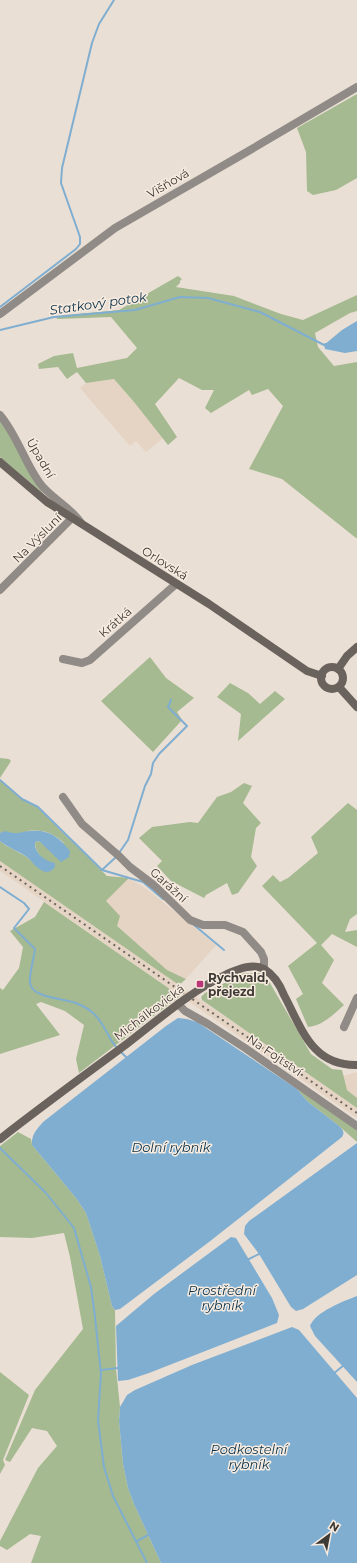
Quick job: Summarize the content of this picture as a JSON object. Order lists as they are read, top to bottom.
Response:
{
  "streets": {
    "main road": ["Orlovská", "Michálkovická"],
    "street": [
      "Višňová",
      "Úpadní",
      "Na Výsluní",
      "Krátká",
      "Garážní",
      "Na Fojtství"
    ]
  },
  "crossings": [
    ["Úpadní", "Orlovská"],
    ["Na Výsluní", "Orlovská"],
    ["Orlovská", "Krátká"],
    ["Garážní", "Michálkovická"],
    ["Michálkovická", "Na Fojtství"]
  ],
  "water": [
    "Statkový potok",
    "Dolní rybník",
    "Prostřední rybník",
    "Podkostelní rybník"
  ],
  "places": {
    "transit": ["Rychvald, přejezd"]
  },
  "north": "top right"
}
